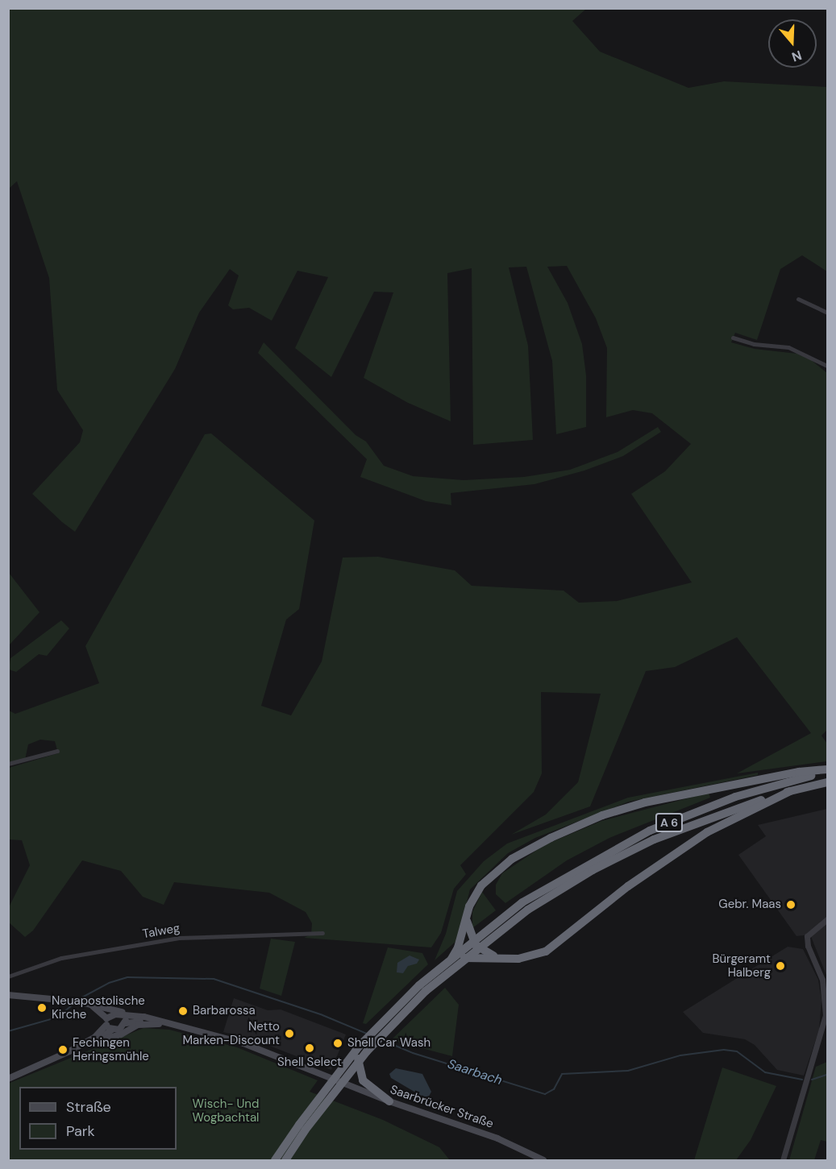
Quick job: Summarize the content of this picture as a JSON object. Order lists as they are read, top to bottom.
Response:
{
  "streets": {
    "highway": ["A 6"],
    "main road": ["Saarbrücker Straße"],
    "street": ["Talweg"]
  },
  "crossings": [
    ["A 6", "Saarbrücker Straße"]
  ],
  "water": ["Saarbach"],
  "parks": ["Wisch- Und Wogbachtal"],
  "places": [
    "Gebr. Maas",
    "Bürgeramt Halberg",
    "Neuapostolische Kirche",
    "Barbarossa",
    "Netto Marken-Discount",
    "Shell Car Wash",
    "Shell Select",
    "Fechingen Heringsmühle"
  ],
  "legend": ["Straße", "Park"],
  "north": "bottom"
}
